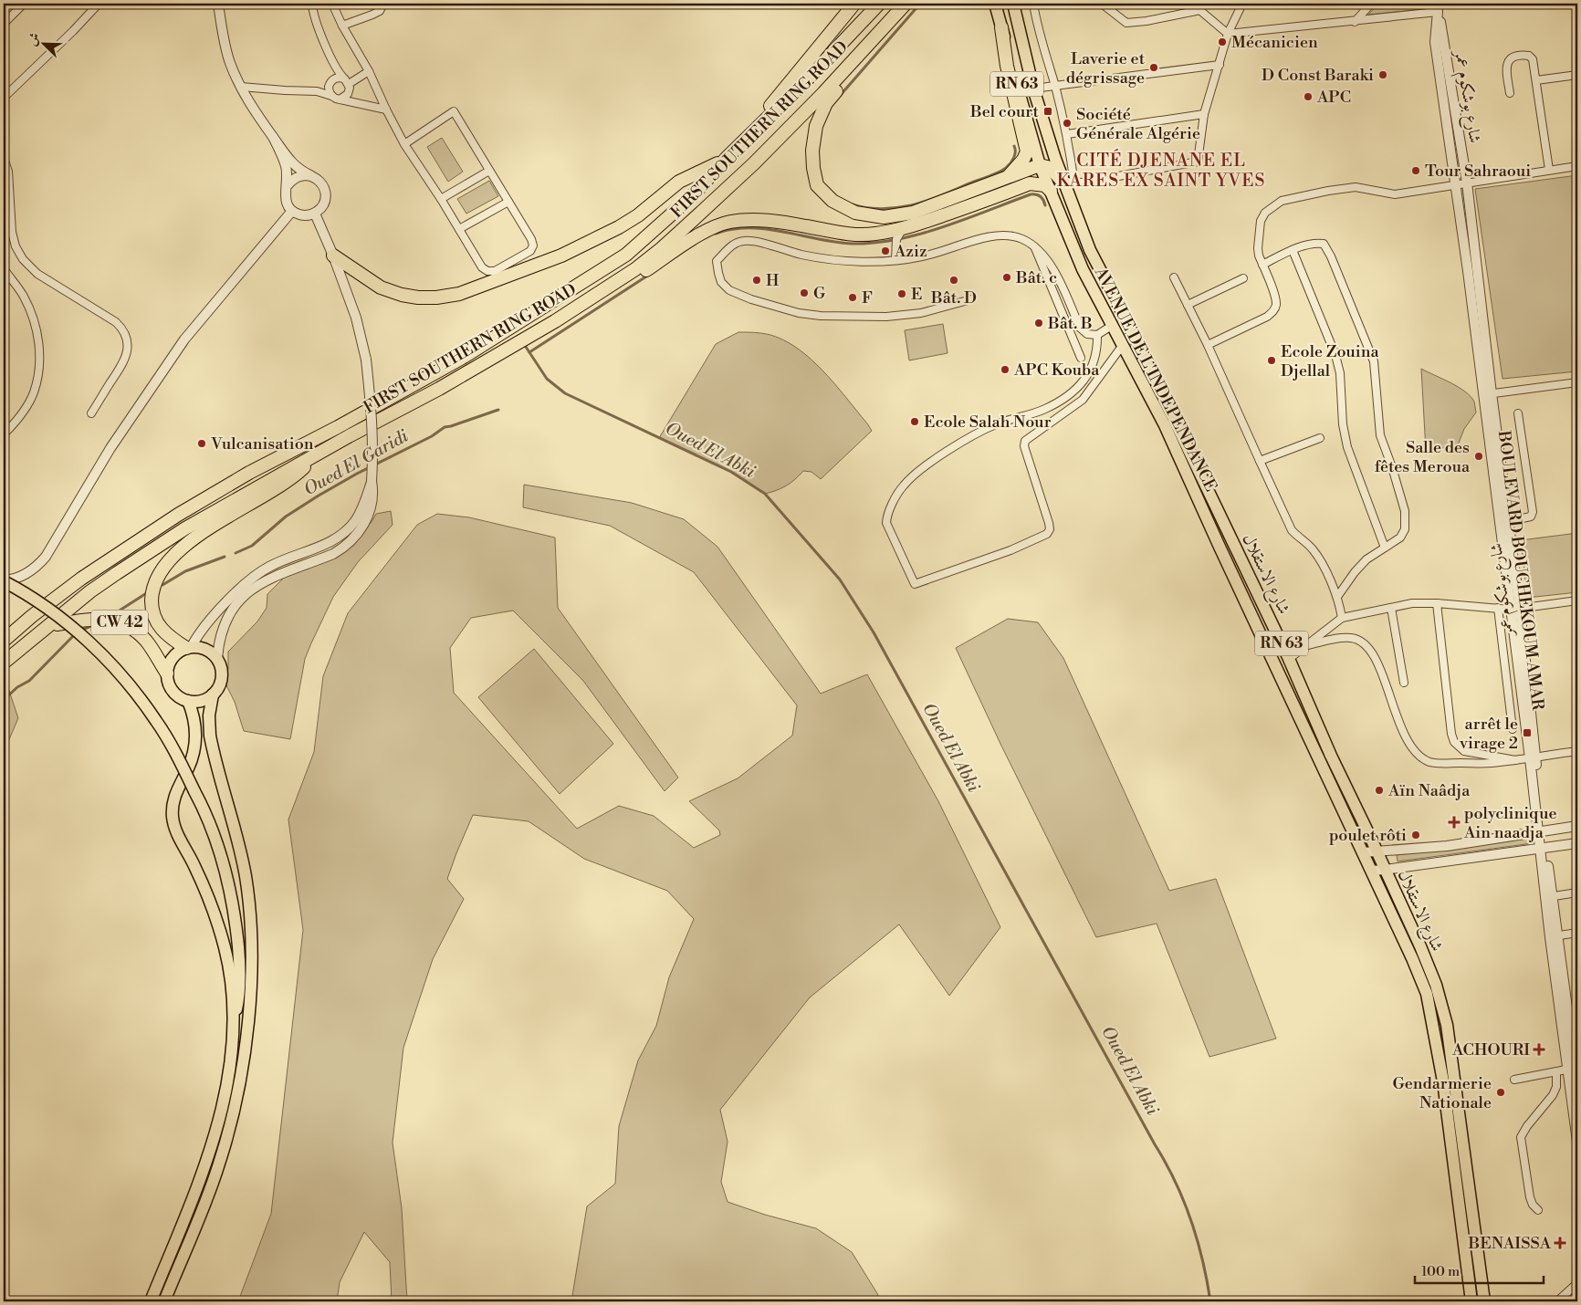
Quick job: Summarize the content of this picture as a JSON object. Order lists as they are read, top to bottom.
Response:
{
  "streets": {
    "highway": ["FIRST SOUTHERN RING ROAD", "CW 42"],
    "main road": ["RN 63", "AVENUE DE L'INDEPENDANCE", "شارع الاستقلال"],
    "street": ["شارع بوشكوم عمر", "BOULEVARD BOUCHEKOUM AMAR"]
  },
  "crossings": [
    ["RN 63", "AVENUE DE L'INDEPENDANCE"],
    ["شارع بوشكوم عمر", "BOULEVARD BOUCHEKOUM AMAR"],
    ["FIRST SOUTHERN RING ROAD", "CW 42"]
  ],
  "districts": ["CITÉ DJENANE EL KARES EX SAINT YVES"],
  "water": ["Oued El Abki", "Oued El Garidi"],
  "places": {
    "other": [
      "Mécanicien",
      "Laverie et dégrissage",
      "D Const Baraki",
      "APC",
      "Société Générale Algérie",
      "Tour Sahraoui",
      "Aziz",
      "Bât. c",
      "H",
      "Bât. D",
      "G",
      "E",
      "F",
      "Bât. B",
      "Ecole Zouina Djellal",
      "APC Kouba",
      "Ecole Salah Nour",
      "Vulcanisation",
      "Salle des fêtes Meroua",
      "Aïn Naâdja",
      "poulet rôti",
      "Gendarmerie Nationale"
    ],
    "transit": ["Bel court", "arrêt le virage 2"],
    "health": ["polyclinique Ain naadja", "ACHOURI", "BENAISSA"]
  },
  "scale_bar": "100 m",
  "north": "top left"
}
